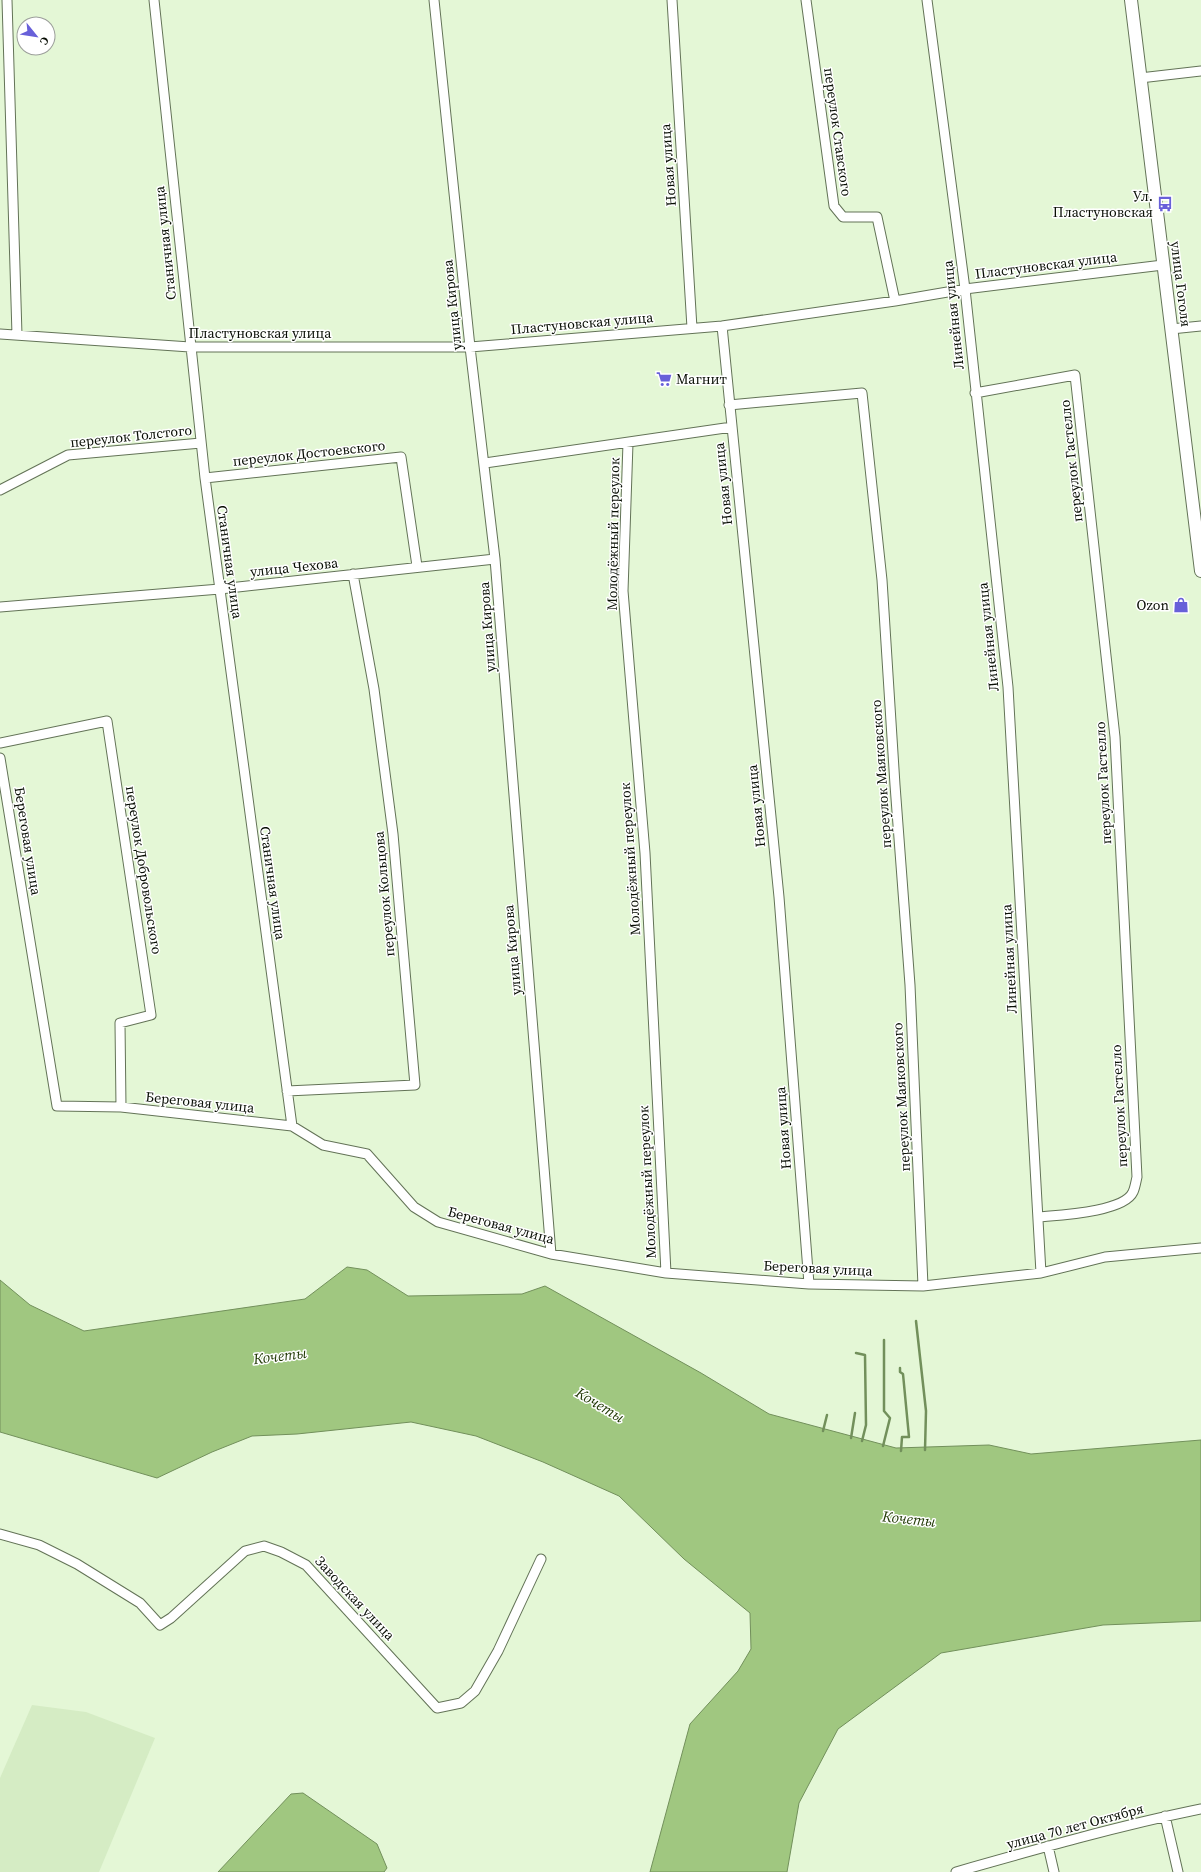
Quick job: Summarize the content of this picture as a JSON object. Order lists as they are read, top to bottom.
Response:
{
  "streets": {
    "street": [
      "переулок Ставского",
      "Новая улица",
      "Станичная улица",
      "Пластуновская улица",
      "улица Гоголя",
      "улица Кирова",
      "Линейная улица",
      "переулок Толстого",
      "переулок Достоевского",
      "переулок Гастелло",
      "Молодёжный переулок",
      "улица Чехова",
      "переулок Маяковского",
      "Береговая улица",
      "переулок Добровольского",
      "переулок Кольцова",
      "Заводская улица",
      "улица 70 лет Октября"
    ]
  },
  "crossings": [
    ["переулок Ставского", "Пластуновская улица"],
    ["Новая улица", "Пластуновская улица"],
    ["Новая улица", "переулок Маяковского"],
    ["Новая улица", "Береговая улица"],
    ["Станичная улица", "Пластуновская улица"],
    ["Станичная улица", "переулок Толстого"],
    ["Станичная улица", "переулок Достоевского"],
    ["Станичная улица", "улица Чехова"],
    ["Станичная улица", "Береговая улица"],
    ["Станичная улица", "переулок Кольцова"],
    ["Пластуновская улица", "улица Гоголя"],
    ["Пластуновская улица", "улица Кирова"],
    ["Пластуновская улица", "Линейная улица"],
    ["улица Кирова", "улица Чехова"],
    ["улица Кирова", "Береговая улица"],
    ["Линейная улица", "переулок Гастелло"],
    ["Линейная улица", "Береговая улица"],
    ["переулок Достоевского", "улица Чехова"],
    ["Молодёжный переулок", "Береговая улица"],
    ["улица Чехова", "переулок Кольцова"],
    ["переулок Маяковского", "Береговая улица"],
    ["Береговая улица", "переулок Добровольского"]
  ],
  "water": ["Кочеты"],
  "places": {
    "bus stop": ["Ул. Пластуновская"],
    "supermarket": ["Магнит"],
    "shop": ["Ozon"]
  },
  "north": "bottom right"
}
